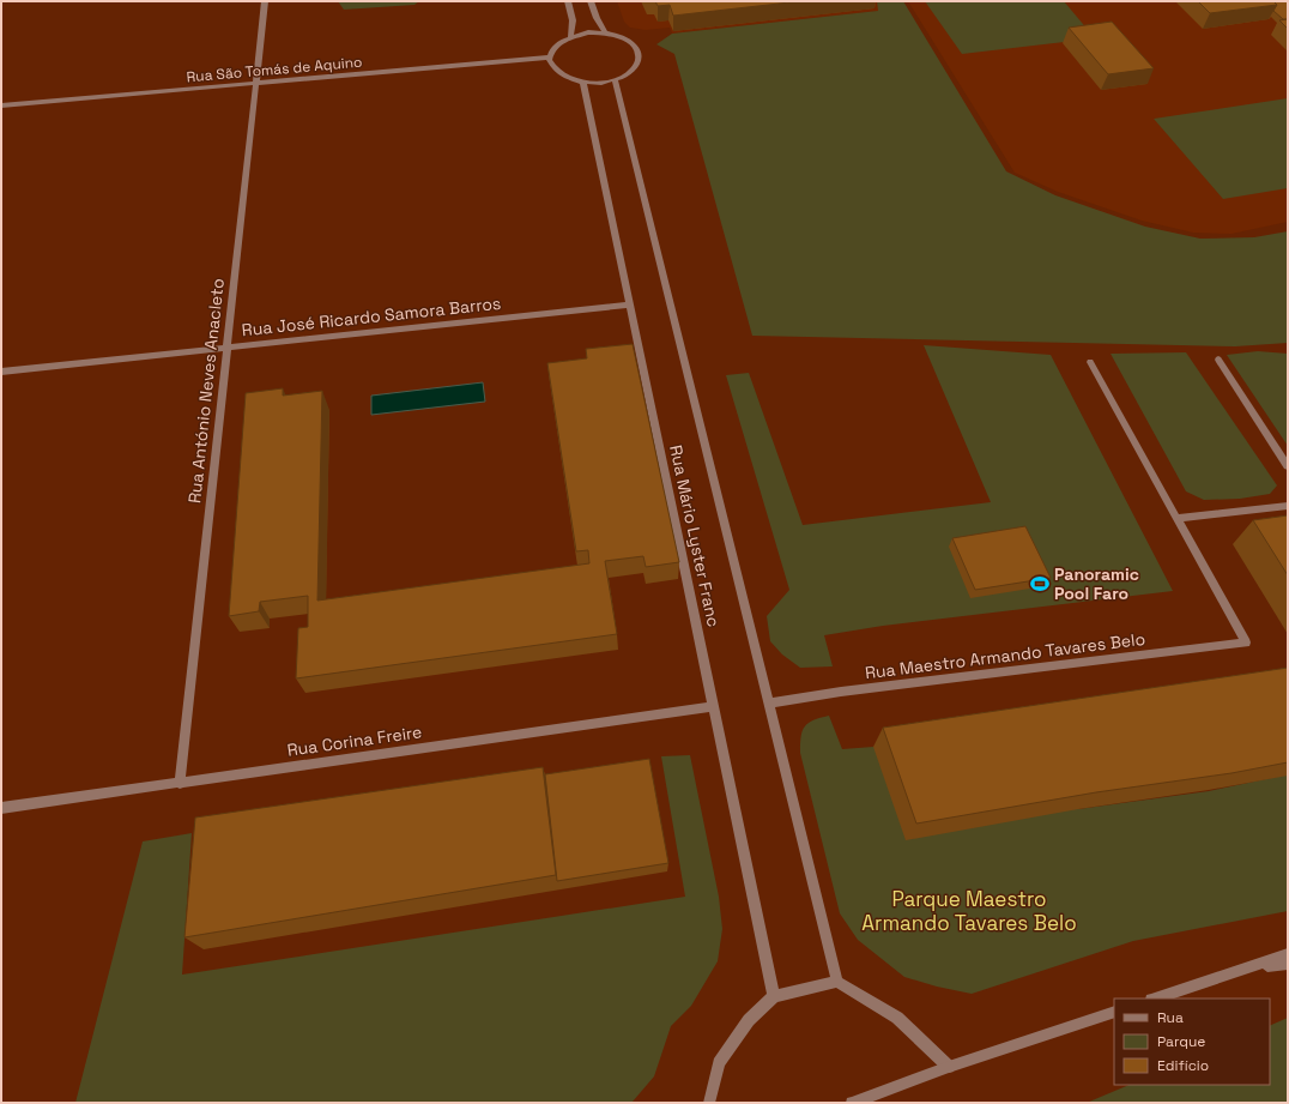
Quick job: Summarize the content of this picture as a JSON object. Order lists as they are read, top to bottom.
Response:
{
  "streets": {
    "street": [
      "Rua São Tomás de Aquino",
      "Rua José Ricardo Samora Barros",
      "Rua António Neves Anacleto",
      "Rua Mário Lyster Franc",
      "Rua Maestro Armando Tavares Belo",
      "Rua Corina Freire"
    ]
  },
  "crossings": [
    ["Rua São Tomás de Aquino", "Rua António Neves Anacleto"],
    ["Rua São Tomás de Aquino", "Rua Mário Lyster Franc"],
    ["Rua José Ricardo Samora Barros", "Rua António Neves Anacleto"],
    ["Rua José Ricardo Samora Barros", "Rua Mário Lyster Franc"],
    ["Rua António Neves Anacleto", "Rua Corina Freire"],
    ["Rua Mário Lyster Franc", "Rua Maestro Armando Tavares Belo"],
    ["Rua Mário Lyster Franc", "Rua Corina Freire"]
  ],
  "parks": ["Parque Maestro Armando Tavares Belo"],
  "places": {
    "sports": ["Panoramic Pool Faro"]
  },
  "legend": ["Rua", "Parque", "Edifício"]
}
